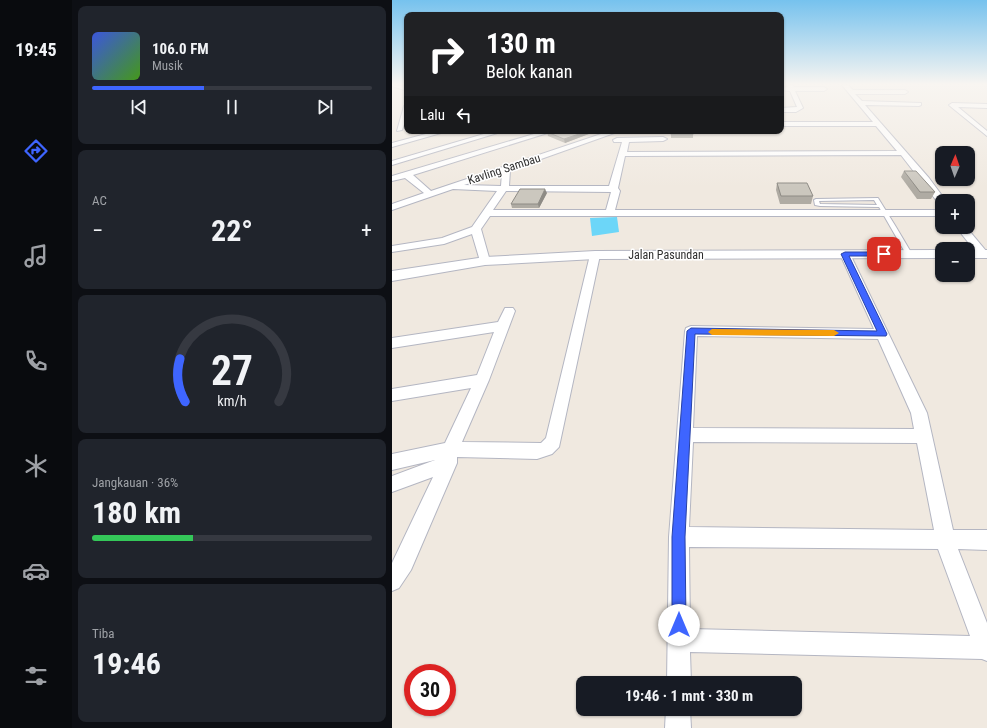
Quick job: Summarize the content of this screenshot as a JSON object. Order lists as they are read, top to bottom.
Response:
{
  "streets": {
    "street": ["Kavling Sambau", "Jalan Pasundan"]
  },
  "north": "top",
  "page": {
    "tabs": "19:45",
    "turn": ["130 m", "Belok kanan"],
    "song": ["106.0 FM", "Musik"],
    "then": "Lalu",
    "map_buttons": ["+", "−"],
    "tile": [
      "AC",
      ["Jangkauan · 36%", "180 km"],
      ["Tiba", "19:46"]
    ],
    "heat": ["−", "22°", "+"],
    "limit": "30",
    "trip": "19:46 · 1 mnt · 330 m",
    "gauge": ["27", "km/h"]
  }
}
